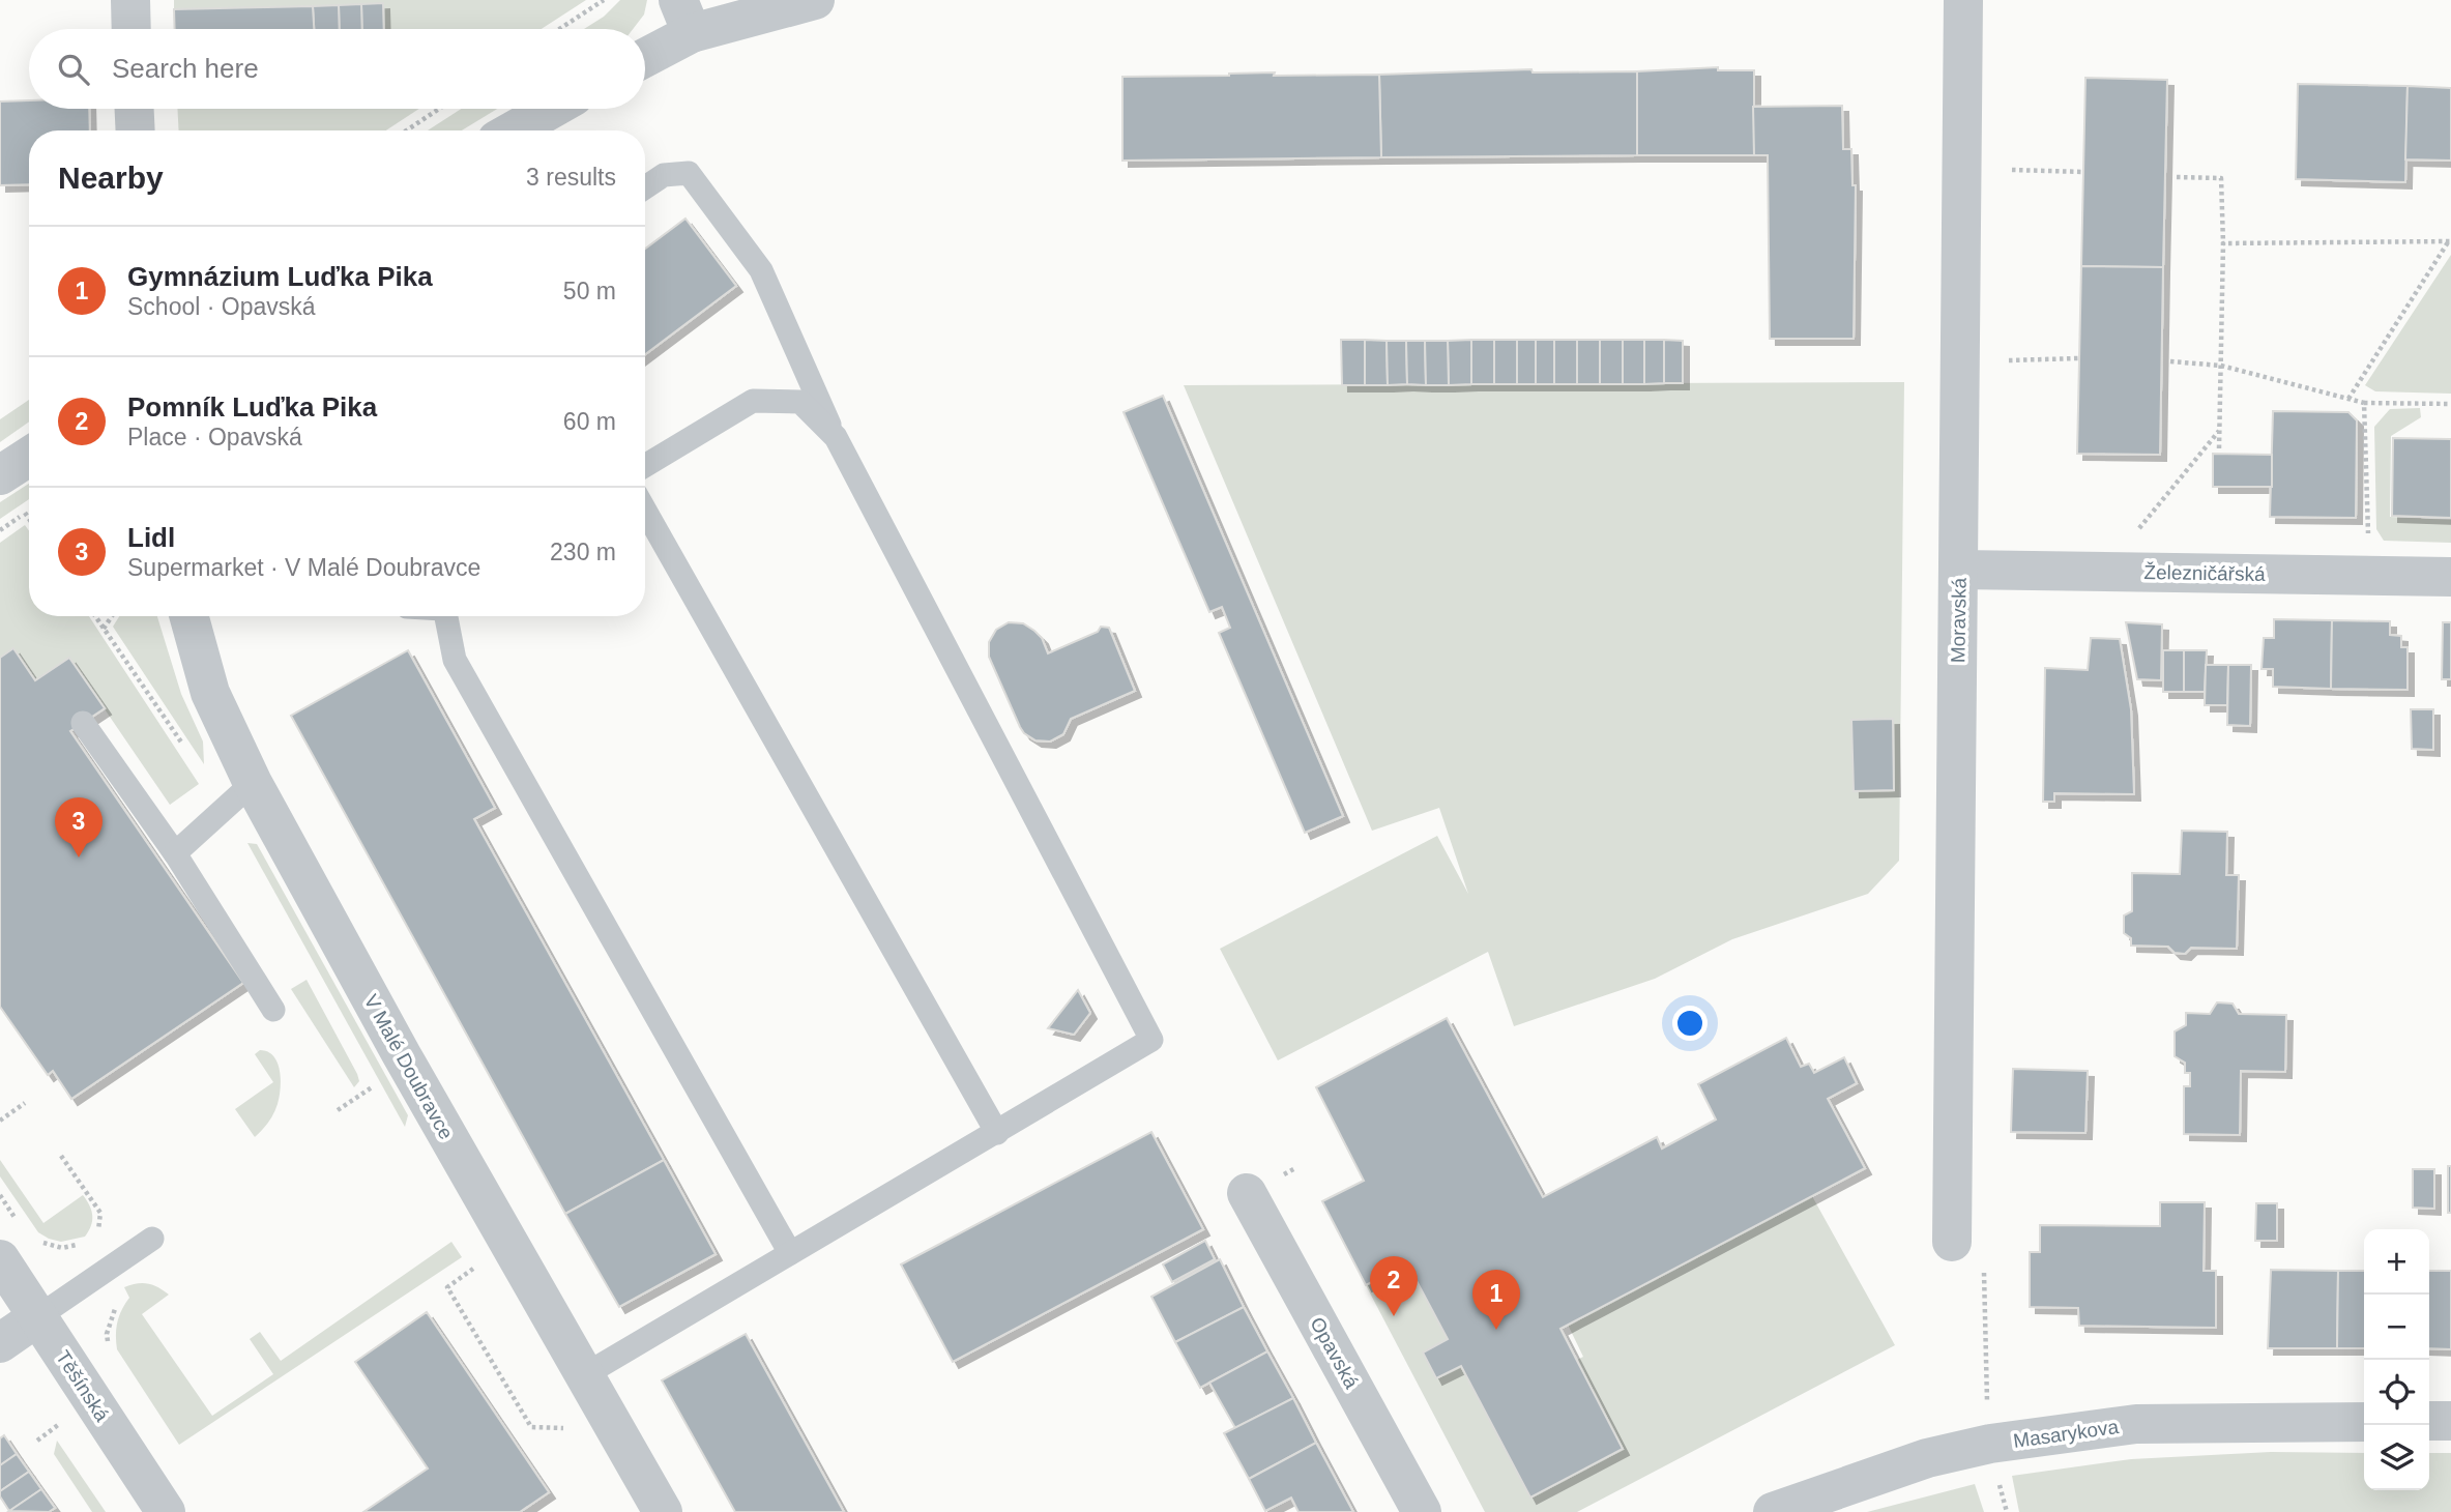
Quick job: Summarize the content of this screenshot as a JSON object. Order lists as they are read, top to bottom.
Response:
{
  "streets": {
    "street": [
      "Železničářská",
      "Moravská",
      "V Malé Doubravce",
      "Opavská",
      "Těšínská",
      "Masarykova"
    ]
  },
  "crossings": [
    ["Železničářská", "Moravská"]
  ],
  "page": {
    "search": "Search here",
    "heading": ["Nearby", "3 results"],
    "list": [
      {
        "mark": "1",
        "name": "Gymnázium Luďka Pika",
        "note": "School · Opavská",
        "value": "50 m"
      },
      {
        "mark": "2",
        "name": "Pomník Luďka Pika",
        "note": "Place · Opavská",
        "value": "60 m"
      },
      {
        "mark": "3",
        "name": "Lidl",
        "note": "Supermarket · V Malé Doubravce",
        "value": "230 m"
      }
    ],
    "pins": ["3", "2", "1"],
    "map_buttons": ["+", "−"]
  }
}
